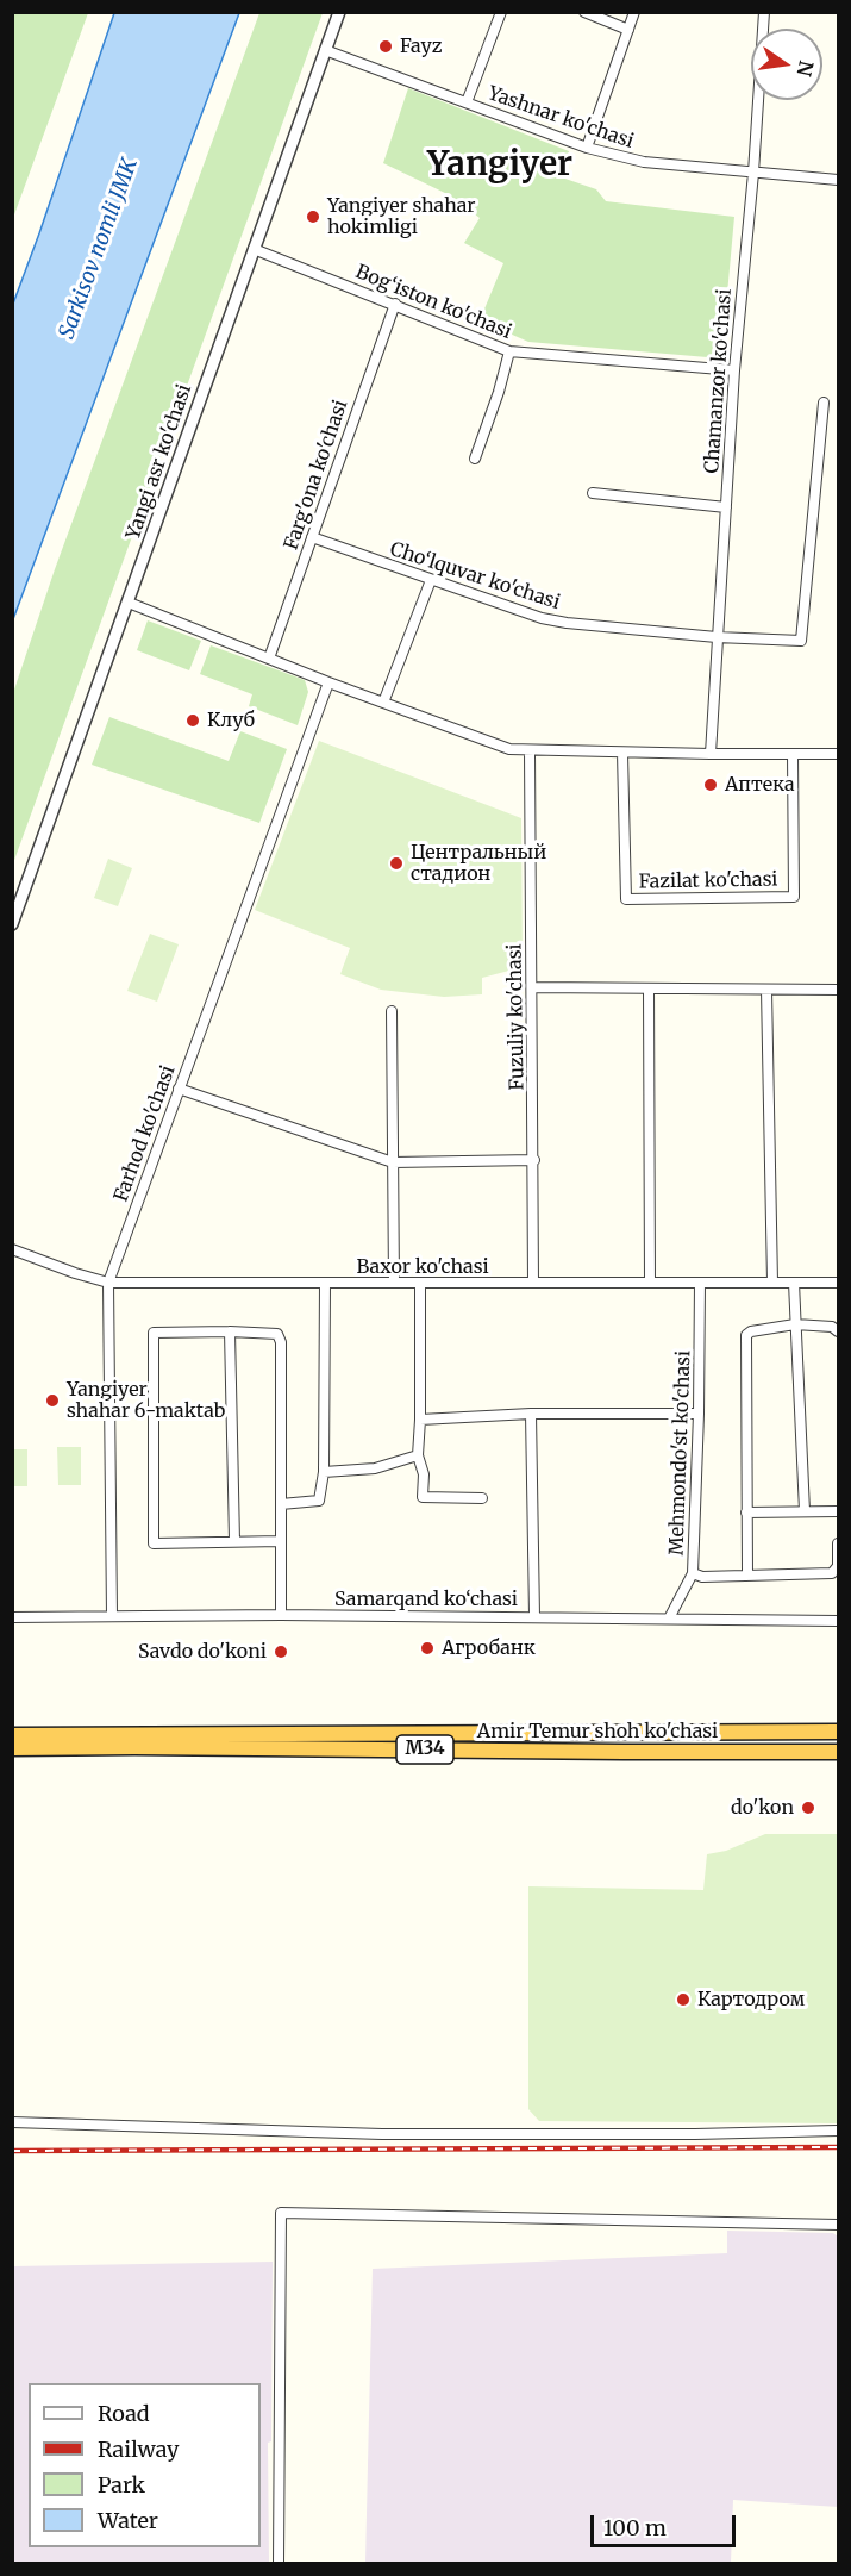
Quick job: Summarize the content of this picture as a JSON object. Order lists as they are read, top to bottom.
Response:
{
  "streets": {
    "highway": ["Amir Temur shoh ko'chasi", "M34"],
    "street": [
      "Yashnar ko'chasi",
      "Bog‘iston ko'chasi",
      "Chamanzor ko'chasi",
      "Yangi asr ko'chasi",
      "Farg'ona ko'chasi",
      "Cho‘lquvar ko'chasi",
      "Fazilat ko'chasi",
      "Fuzuliy ko'chasi",
      "Farhod ko'chasi",
      "Baxor ko'chasi",
      "Mehmondo'st ko'chasi",
      "Samarqand ko‘chasi"
    ]
  },
  "crossings": [
    ["Yashnar ko'chasi", "Chamanzor ko'chasi"],
    ["Yashnar ko'chasi", "Yangi asr ko'chasi"],
    ["Bog‘iston ko'chasi", "Chamanzor ko'chasi"],
    ["Bog‘iston ko'chasi", "Yangi asr ko'chasi"],
    ["Bog‘iston ko'chasi", "Farg'ona ko'chasi"],
    ["Chamanzor ko'chasi", "Cho‘lquvar ko'chasi"],
    ["Farg'ona ko'chasi", "Cho‘lquvar ko'chasi"],
    ["Fuzuliy ko'chasi", "Baxor ko'chasi"],
    ["Farhod ko'chasi", "Baxor ko'chasi"],
    ["Farhod ko'chasi", "Samarqand ko‘chasi"],
    ["Baxor ko'chasi", "Mehmondo'st ko'chasi"],
    ["Mehmondo'st ko'chasi", "Samarqand ko‘chasi"]
  ],
  "districts": ["Yangiyer"],
  "water": ["Sarkisov nomli JMK"],
  "places": [
    "Fayz",
    "Yangiyer shahar hokimligi",
    "Клуб",
    "Аптека",
    "Центральный стадион",
    "Yangiyer shahar 6-maktab",
    "Агробанк",
    "Savdo do'koni",
    "do'kon",
    "Картодром"
  ],
  "legend": [
    "Road",
    "Railway",
    "Park",
    "Water"
  ],
  "scale_bar": "100 m",
  "north": "right"
}
